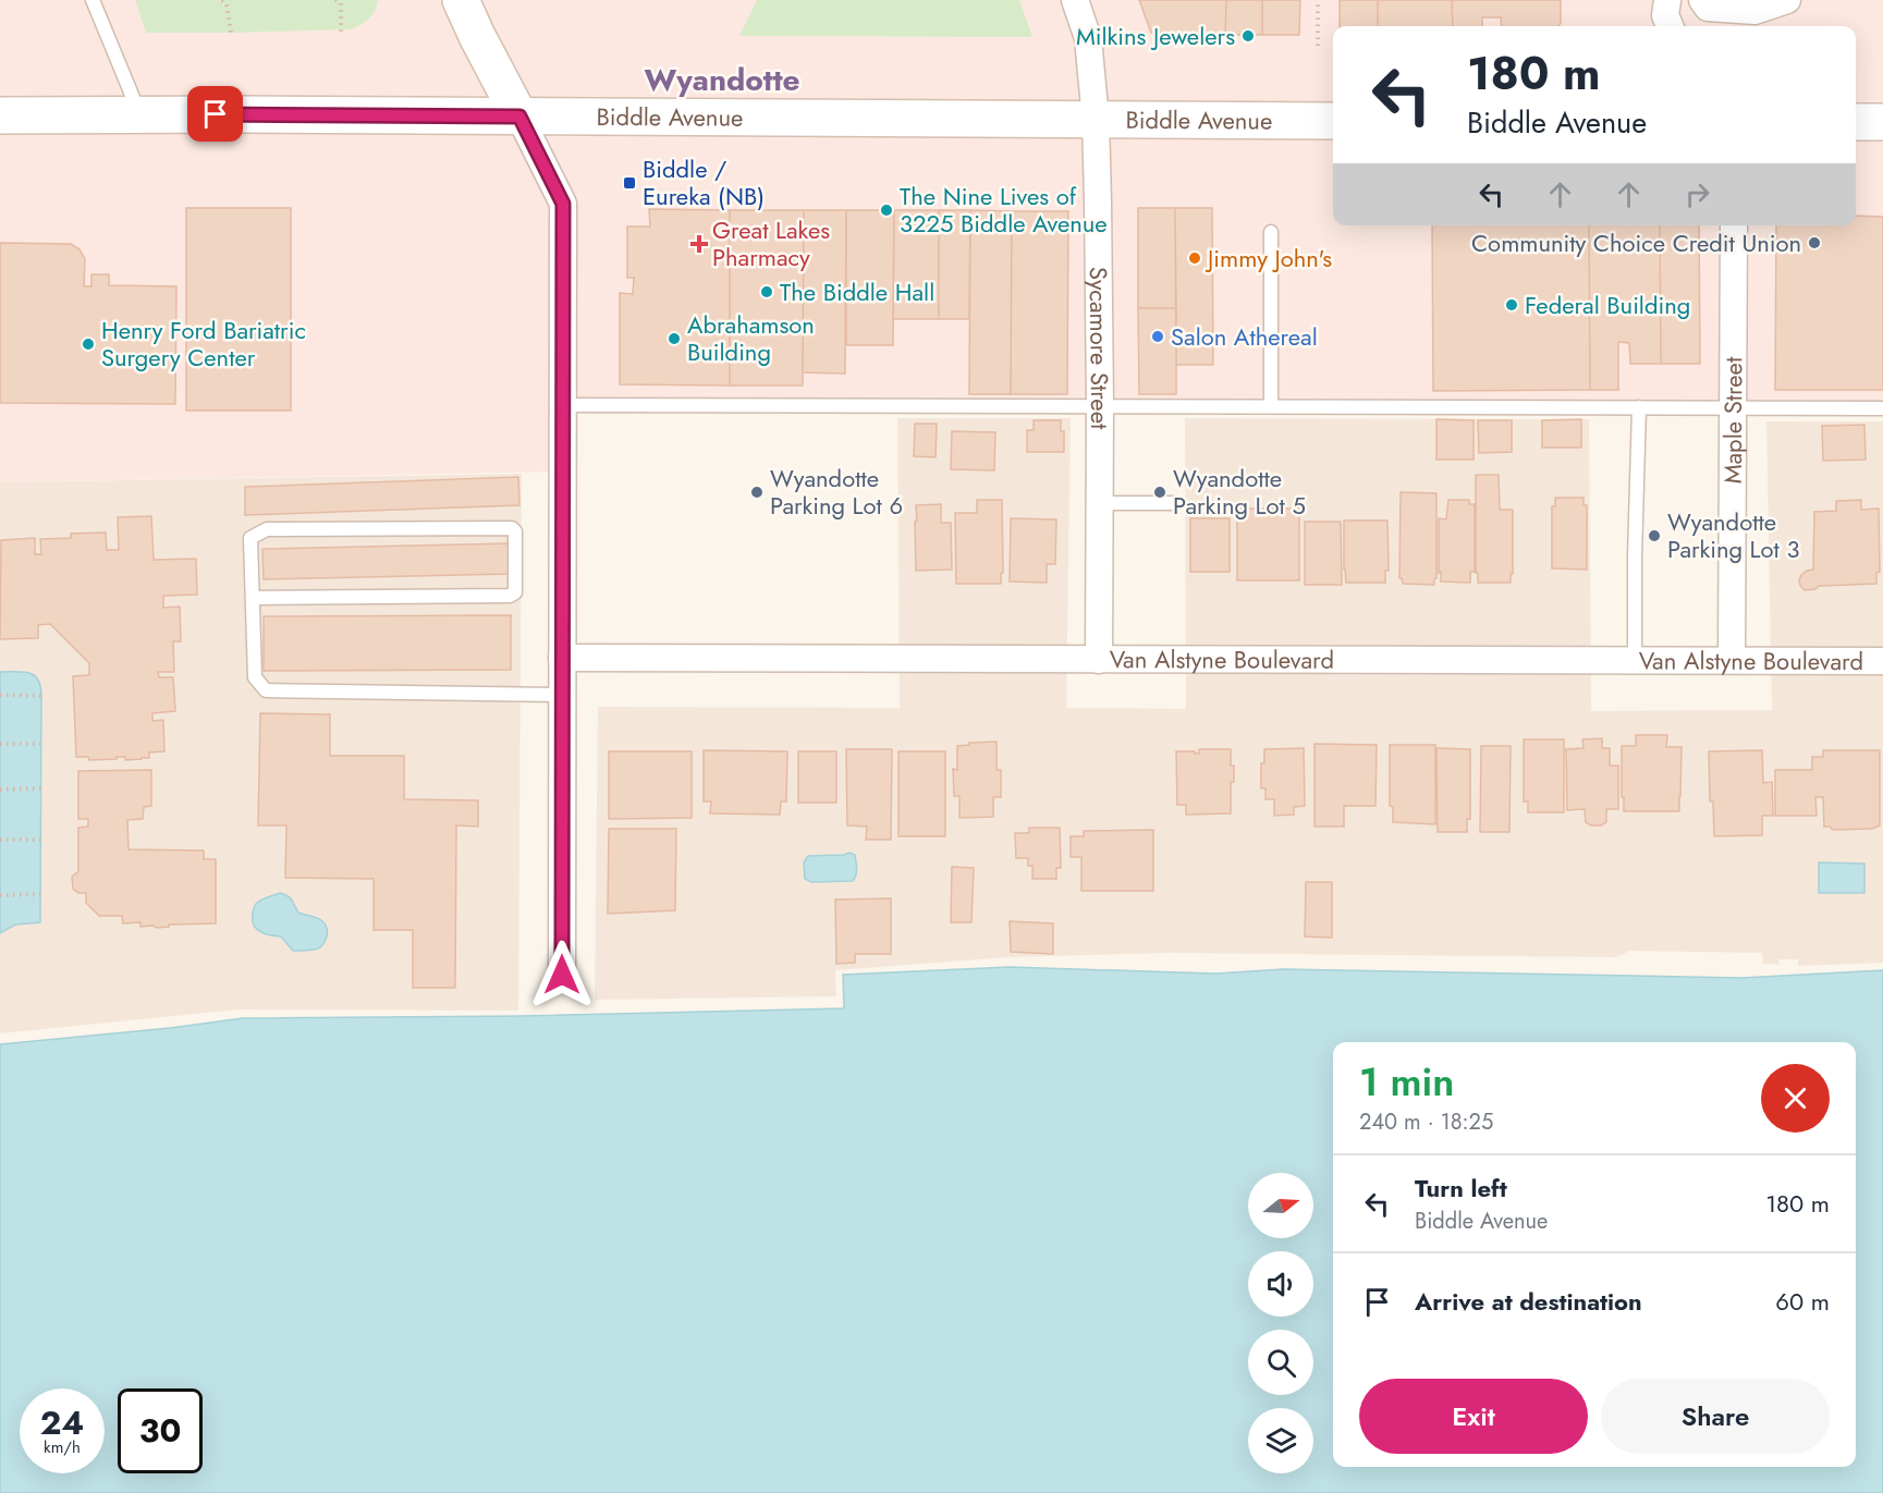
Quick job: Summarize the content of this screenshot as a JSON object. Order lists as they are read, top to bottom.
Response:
{
  "streets": {
    "main road": ["Biddle Avenue"],
    "street": ["Sycamore Street", "Maple Street", "Van Alstyne Boulevard"]
  },
  "crossings": [
    ["Biddle Avenue", "Sycamore Street"],
    ["Sycamore Street", "Van Alstyne Boulevard"],
    ["Maple Street", "Van Alstyne Boulevard"]
  ],
  "districts": ["Wyandotte"],
  "places": {
    "other": [
      "Milkins Jewelers",
      "The Nine Lives of 3225 Biddle Avenue",
      "Community Choice Credit Union",
      "Jimmy John's",
      "The Biddle Hall",
      "Federal Building",
      "Salon Athereal",
      "Abrahamson Building",
      "Henry Ford Bariatric Surgery Center",
      "Wyandotte Parking Lot 6",
      "Wyandotte Parking Lot 5",
      "Wyandotte Parking Lot 3"
    ],
    "transit": ["Biddle / Eureka (NB)"],
    "health": ["Great Lakes Pharmacy"]
  },
  "north": "right",
  "page": {
    "turn": ["180 m", "Biddle Avenue"],
    "heading": ["1 min", "240 m · 18:25"],
    "list": [
      {
        "name": "Turn left",
        "note": "Biddle Avenue",
        "value": "180 m"
      },
      {
        "name": "Arrive at destination",
        "value": "60 m"
      }
    ],
    "buttons": ["Exit", "Share"],
    "speed": "24 km/h",
    "limit": "30"
  }
}
